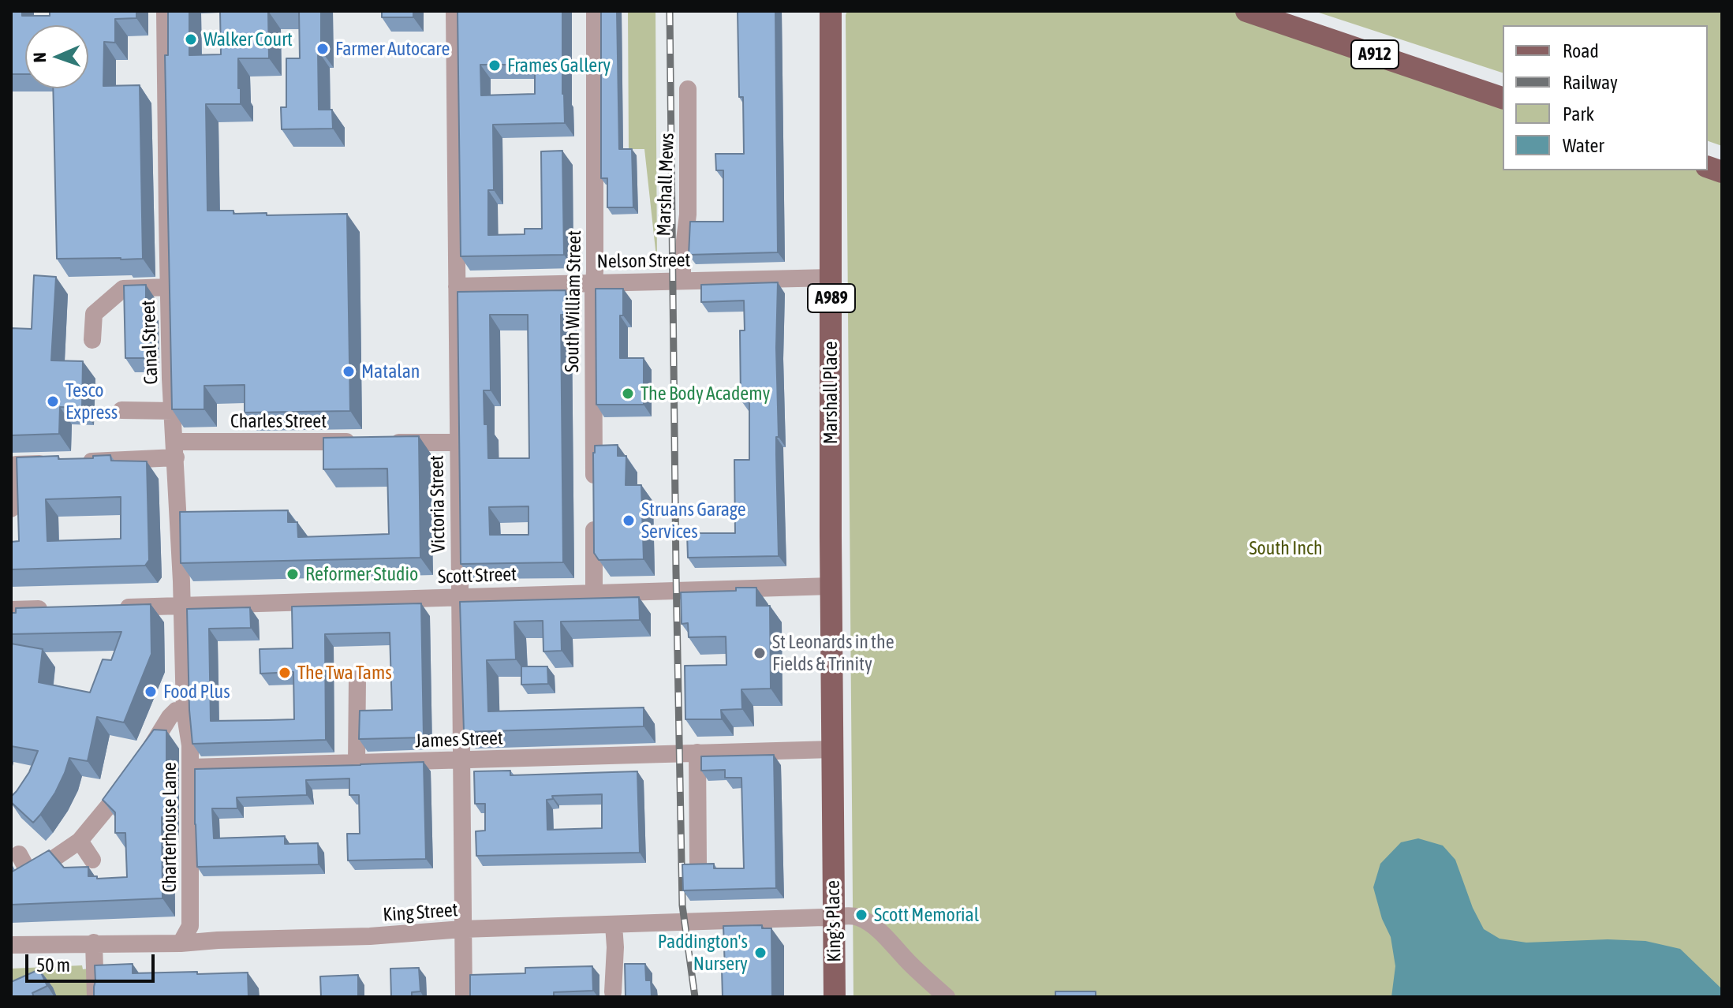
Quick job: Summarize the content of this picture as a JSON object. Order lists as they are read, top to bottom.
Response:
{
  "streets": {
    "main road": [
      "A912",
      "A989",
      "Marshall Place",
      "King's Place"
    ],
    "street": [
      "Marshall Mews",
      "Nelson Street",
      "South William Street",
      "Canal Street",
      "Charles Street",
      "Victoria Street",
      "Scott Street",
      "James Street",
      "Charterhouse Lane",
      "King Street"
    ]
  },
  "crossings": [
    ["Marshall Mews", "Nelson Street"],
    ["Nelson Street", "South William Street"],
    ["Nelson Street", "Marshall Place"],
    ["Nelson Street", "Victoria Street"],
    ["A989", "Marshall Place"],
    ["A989", "Scott Street"],
    ["A989", "James Street"],
    ["A989", "King's Place"],
    ["Canal Street", "Charles Street"],
    ["Canal Street", "Scott Street"],
    ["Canal Street", "Charterhouse Lane"],
    ["Marshall Place", "Scott Street"],
    ["Charles Street", "Victoria Street"],
    ["Victoria Street", "Scott Street"],
    ["Victoria Street", "James Street"],
    ["Victoria Street", "King Street"],
    ["James Street", "Charterhouse Lane"],
    ["James Street", "King's Place"],
    ["Charterhouse Lane", "King Street"],
    ["King Street", "King's Place"]
  ],
  "parks": ["South Inch"],
  "places": [
    "Walker Court",
    "Farmer Autocare",
    "Frames Gallery",
    "Matalan",
    "The Body Academy",
    "Tesco Express",
    "Struans Garage Services",
    "Reformer Studio",
    "St Leonards in the Fields & Trinity",
    "The Twa Tams",
    "Food Plus",
    "Scott Memorial",
    "Paddington's Nursery"
  ],
  "legend": [
    "Road",
    "Railway",
    "Park",
    "Water"
  ],
  "scale_bar": "50 m",
  "north": "left"
}
